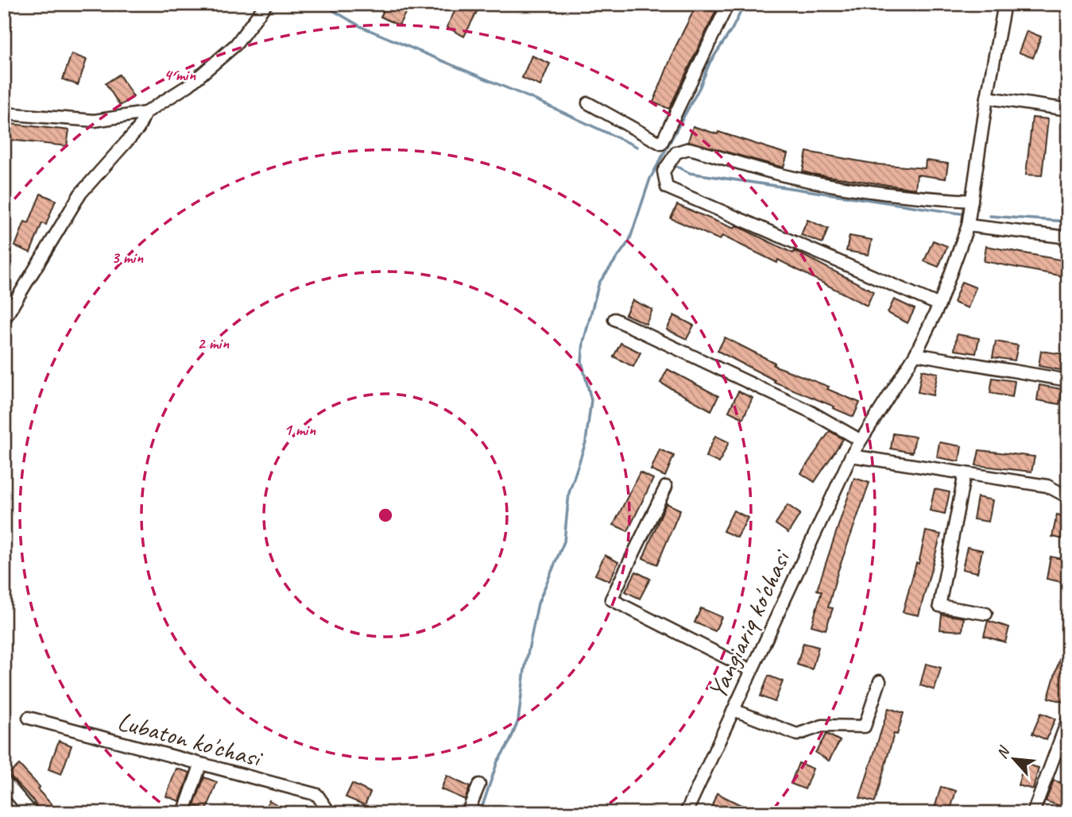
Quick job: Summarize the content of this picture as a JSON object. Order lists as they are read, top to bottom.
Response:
{
  "streets": {
    "street": ["Yangiariq ko'chasi", "Lubaton ko'chasi"]
  },
  "north": "top left",
  "rings": [
    "4 min",
    "3 min",
    "2 min",
    "1 min"
  ]
}
